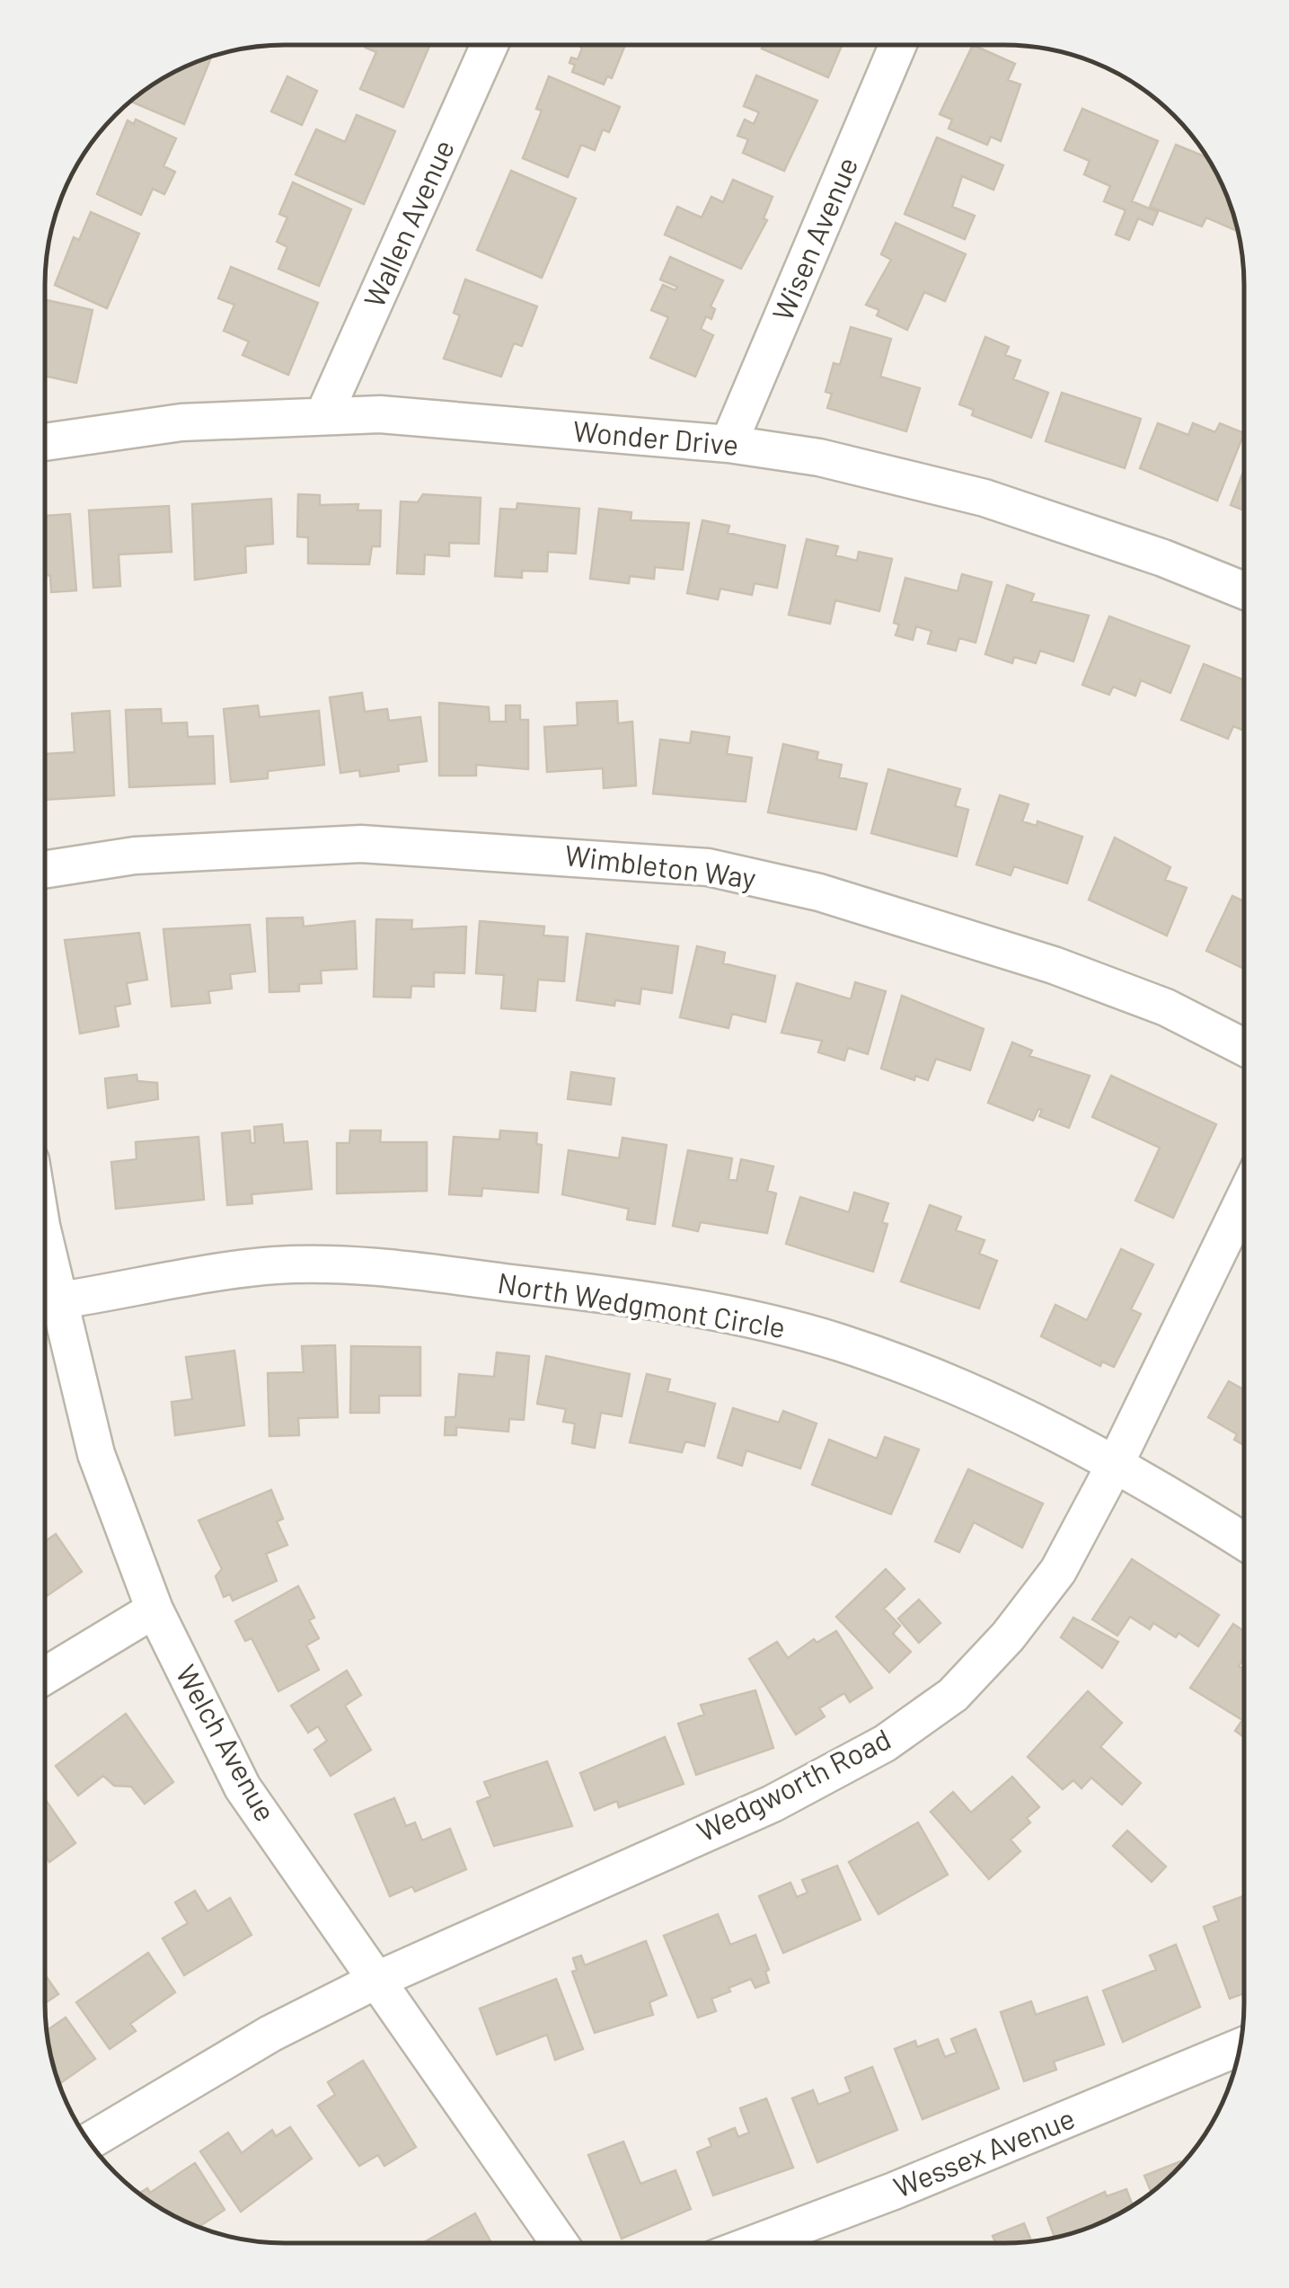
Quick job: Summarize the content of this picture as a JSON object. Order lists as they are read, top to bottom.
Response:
{
  "streets": {
    "street": [
      "Wallen Avenue",
      "Wisen Avenue",
      "Wonder Drive",
      "Wimbleton Way",
      "North Wedgmont Circle",
      "Welch Avenue",
      "Wedgworth Road",
      "Wessex Avenue"
    ]
  },
  "crossings": [
    ["Wallen Avenue", "Wonder Drive"],
    ["Wisen Avenue", "Wonder Drive"],
    ["North Wedgmont Circle", "Welch Avenue"],
    ["North Wedgmont Circle", "Wedgworth Road"],
    ["Welch Avenue", "Wedgworth Road"]
  ]
}
